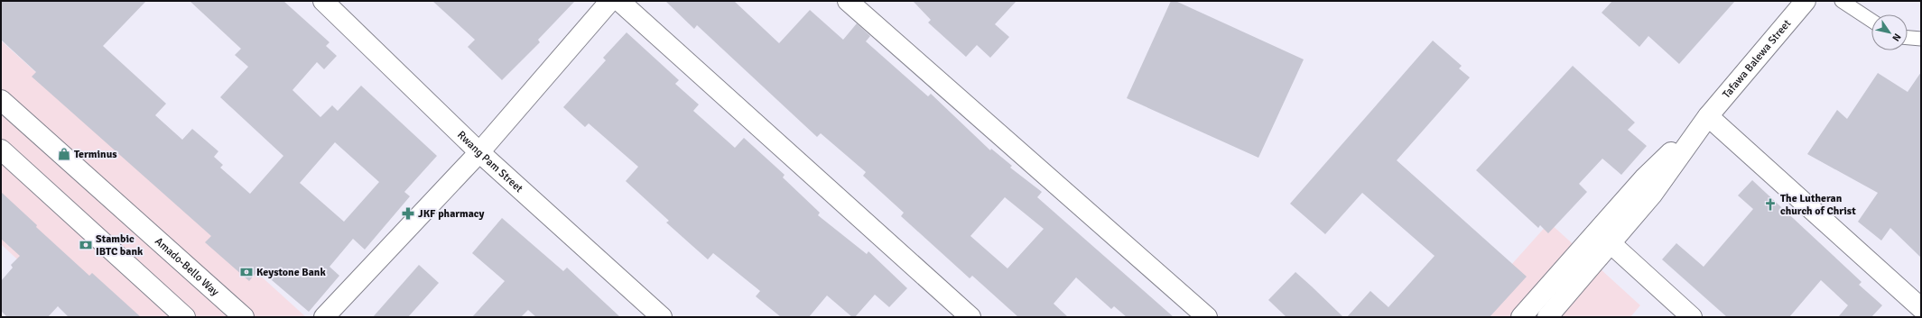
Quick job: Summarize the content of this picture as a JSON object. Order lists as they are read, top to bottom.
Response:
{
  "streets": {
    "street": ["Tafawa Balewa Street", "Rwang Pam Street", "Amado-Bello Way"]
  },
  "places": {
    "shop": ["Terminus"],
    "church": ["The Lutheran church of Christ"],
    "pharmacy": ["JKF pharmacy"],
    "bank": ["Stambic IBTC bank", "Keystone Bank"]
  },
  "north": "bottom right"
}
